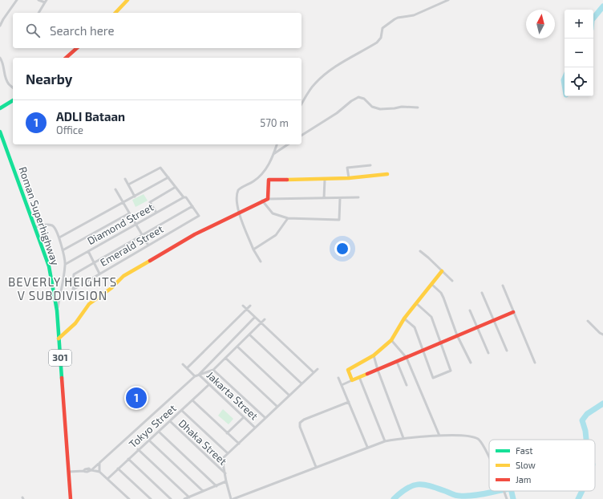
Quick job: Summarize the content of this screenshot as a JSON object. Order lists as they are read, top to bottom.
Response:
{
  "streets": {
    "street": [
      "Roman Superhighway",
      "Diamond Street",
      "Emerald Street",
      "301",
      "Jakarta Street",
      "Tokyo Street",
      "Dhaka Street"
    ]
  },
  "crossings": [
    ["Jakarta Street", "Tokyo Street"],
    ["Tokyo Street", "Dhaka Street"]
  ],
  "districts": ["BEVERLY HEIGHTS V SUBDIVISION"],
  "legend": ["Fast", "Slow", "Jam"],
  "north": "top",
  "page": {
    "map_buttons": ["+", "−"],
    "search": "Search here",
    "heading": "Nearby",
    "list": [
      {
        "mark": "1",
        "name": "ADLI Bataan",
        "note": "Office",
        "value": "570 m"
      }
    ],
    "pins": "1"
  }
}
